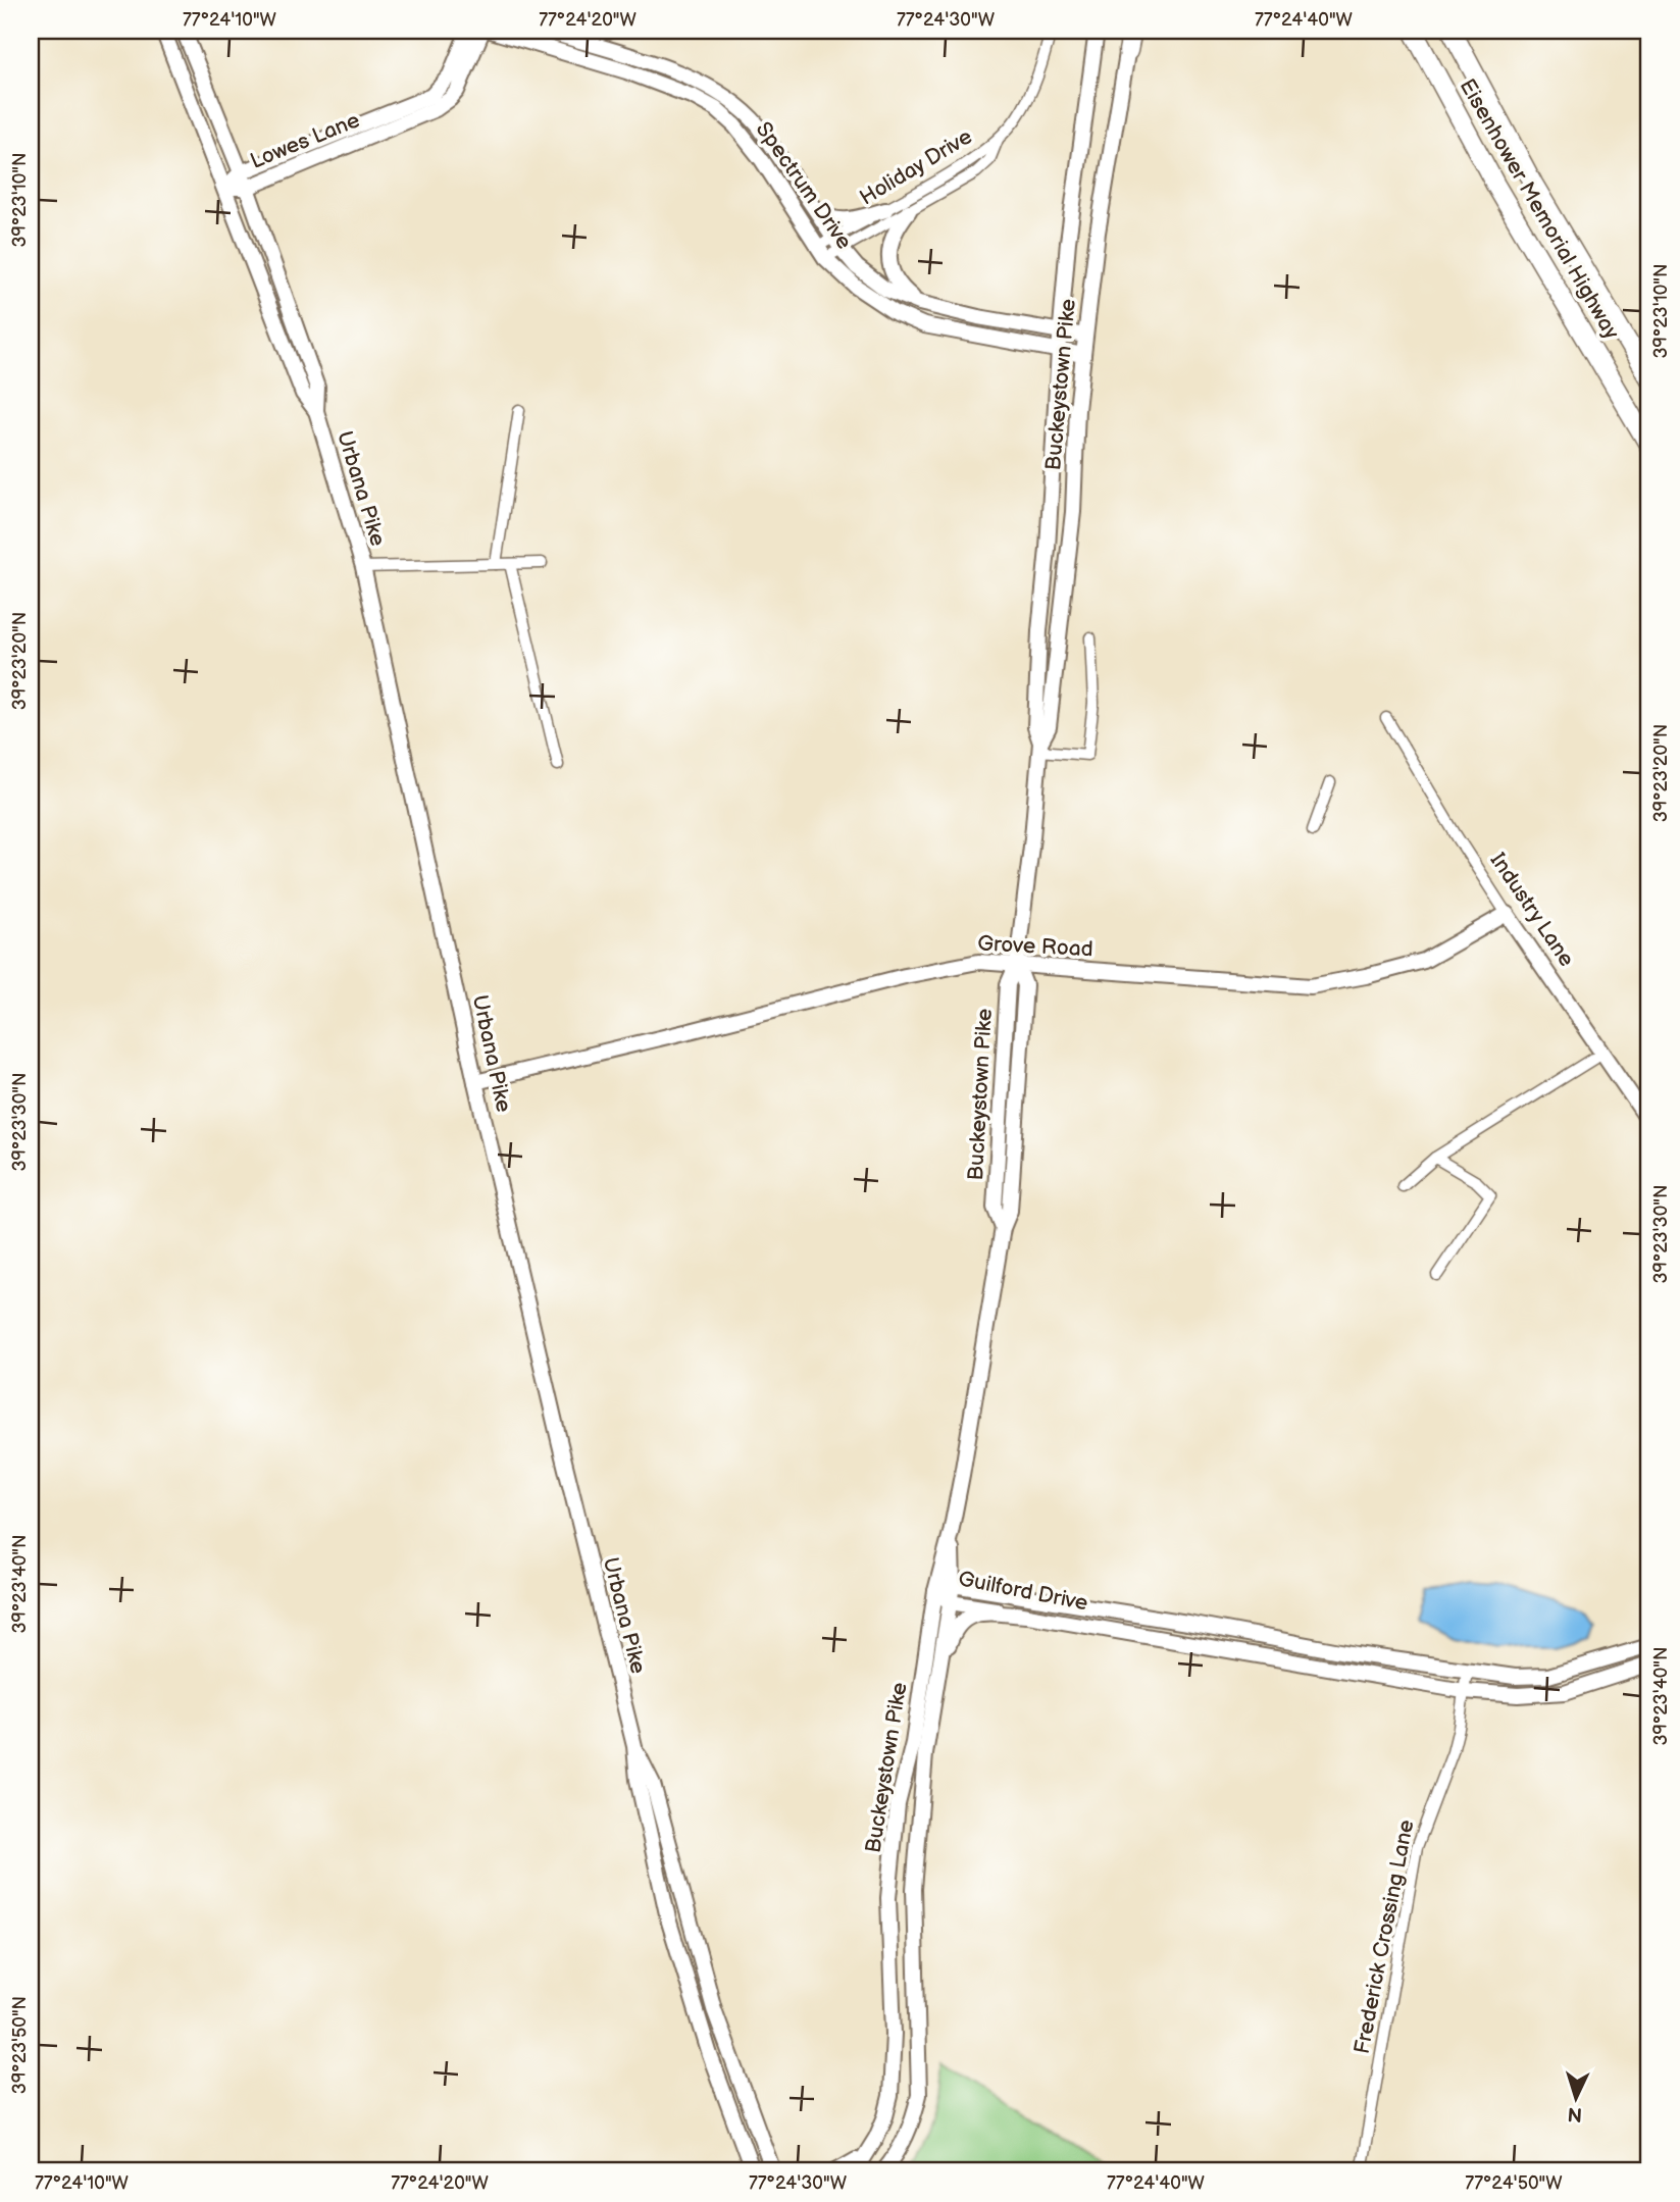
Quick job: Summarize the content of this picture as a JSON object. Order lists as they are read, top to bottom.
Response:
{
  "streets": {
    "highway": ["Eisenhower Memorial Highway"],
    "main road": [
      "Lowes Lane",
      "Spectrum Drive",
      "Buckeystown Pike",
      "Urbana Pike",
      "Industry Lane",
      "Grove Road",
      "Guilford Drive"
    ],
    "street": ["Holiday Drive", "Frederick Crossing Lane"]
  },
  "crossings": [
    ["Lowes Lane", "Urbana Pike"],
    ["Holiday Drive", "Spectrum Drive"],
    ["Spectrum Drive", "Buckeystown Pike"],
    ["Buckeystown Pike", "Grove Road"],
    ["Buckeystown Pike", "Guilford Drive"],
    ["Urbana Pike", "Grove Road"],
    ["Industry Lane", "Grove Road"],
    ["Guilford Drive", "Frederick Crossing Lane"]
  ],
  "north": "bottom",
  "coordinates": [
    "77°24'10\"W",
    "77°24'20\"W",
    "77°24'30\"W",
    "77°24'40\"W",
    "39°23'10\"N",
    "39°23'20\"N",
    "39°23'30\"N",
    "39°23'40\"N",
    "39°23'50\"N",
    "77°24'50\"W"
  ]
}
